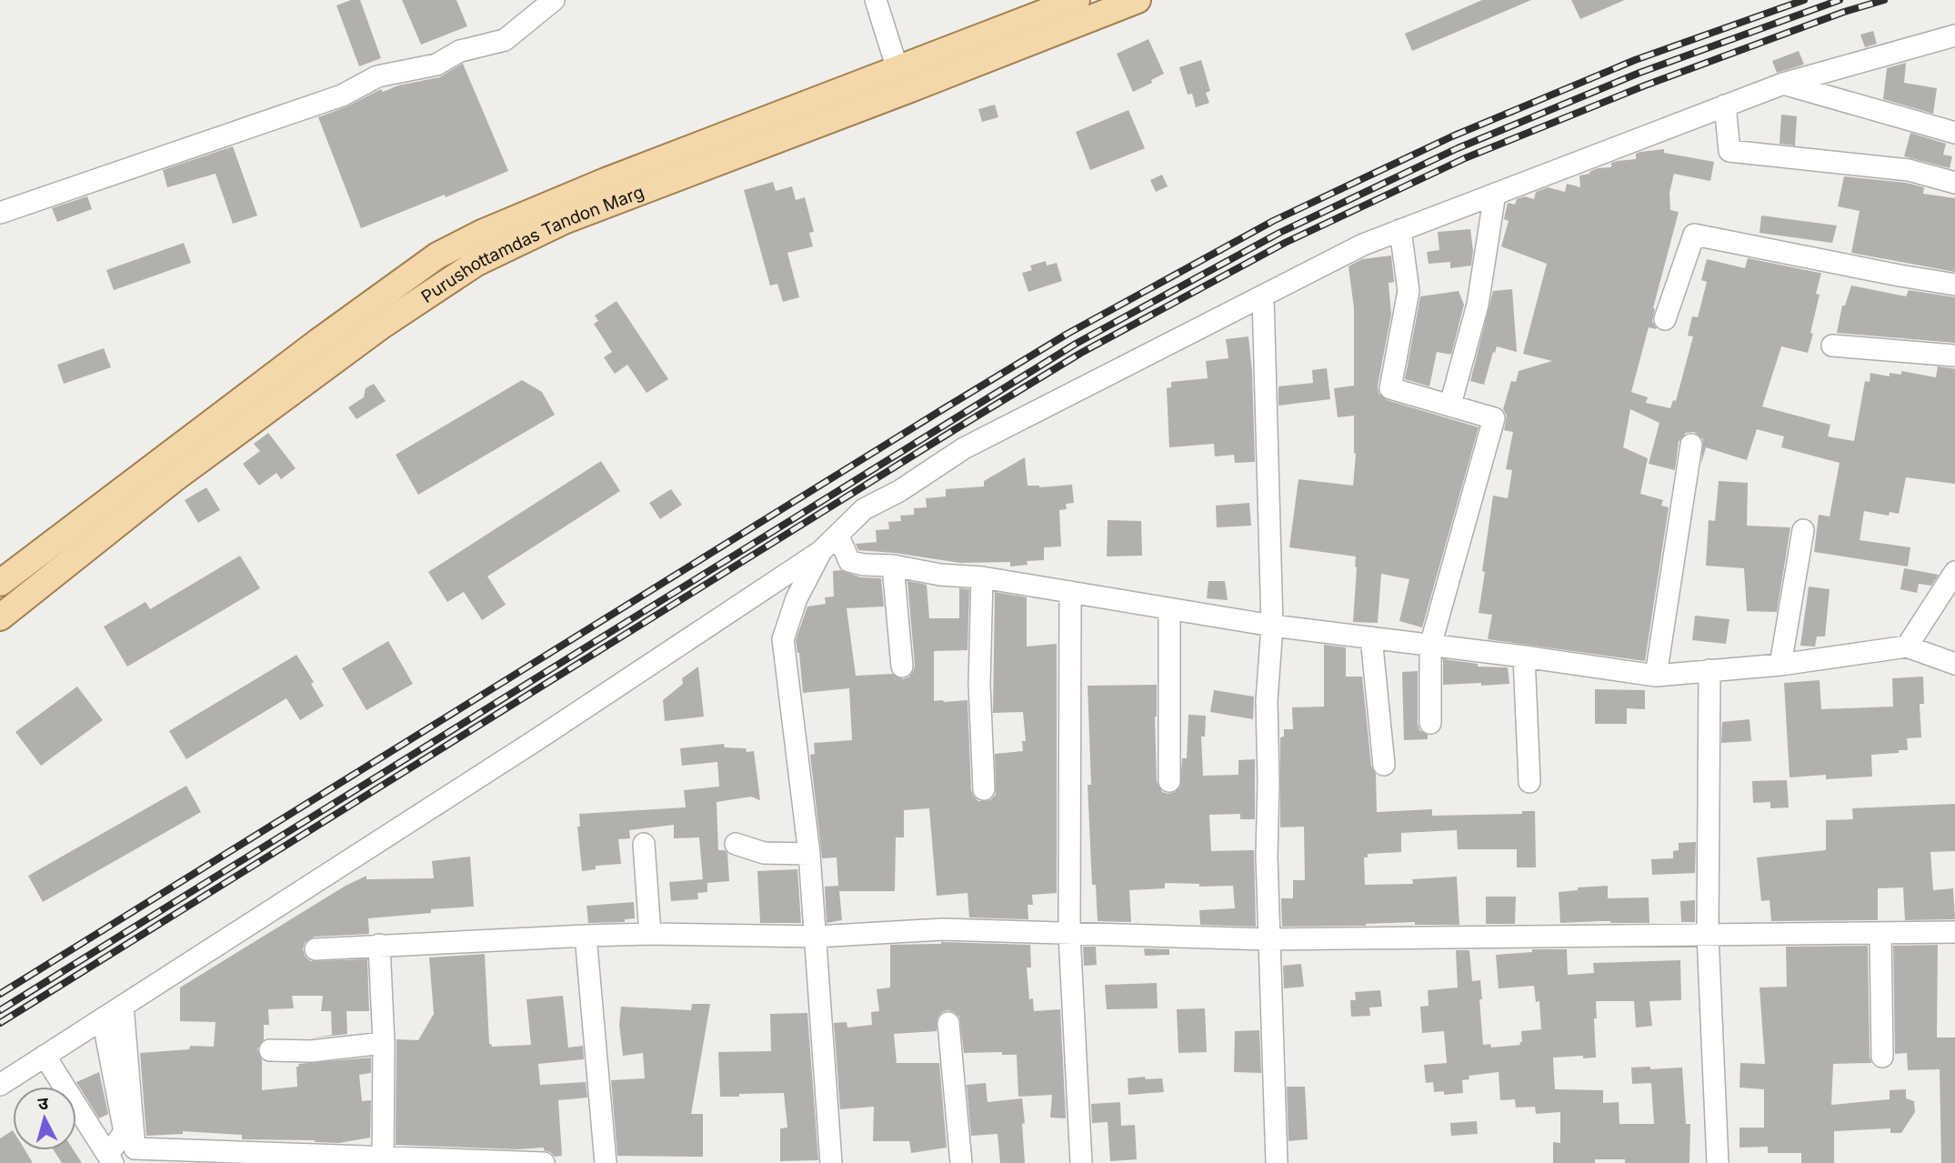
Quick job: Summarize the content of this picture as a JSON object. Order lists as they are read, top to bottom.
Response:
{
  "streets": {
    "main road": ["Purushottamdas Tandon Marg"]
  },
  "north": "top"
}
